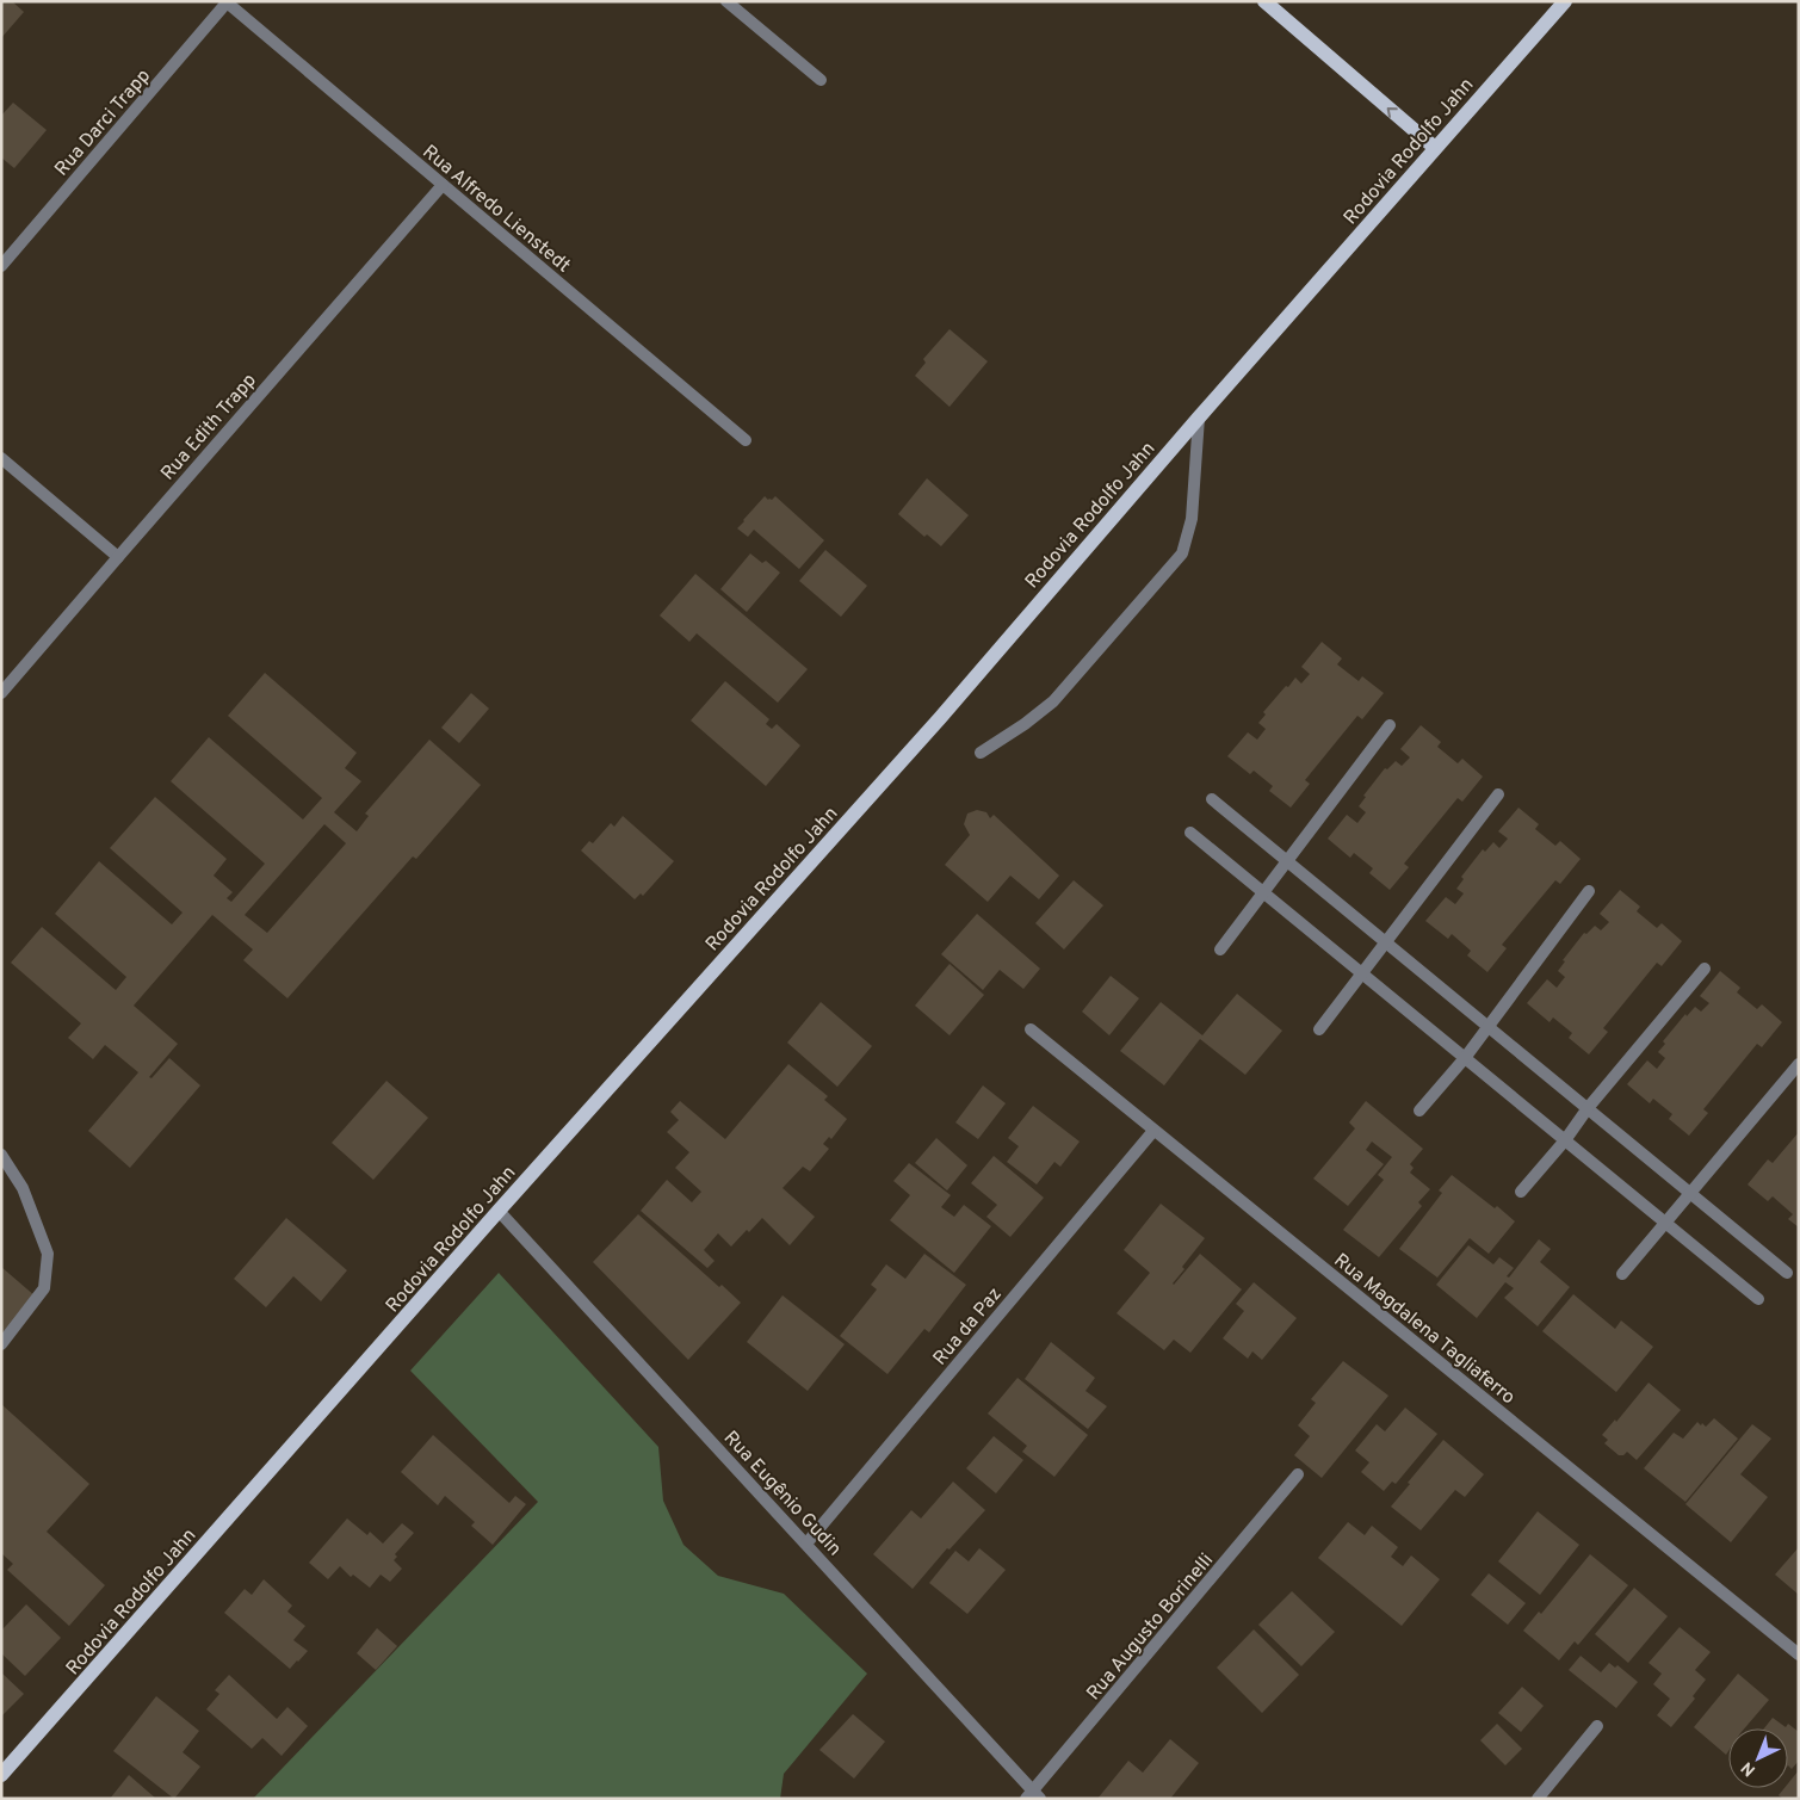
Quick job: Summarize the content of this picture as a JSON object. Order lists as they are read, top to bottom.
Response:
{
  "streets": {
    "main road": ["Rodovia Rodolfo Jahn"],
    "street": [
      "Rua Darci Trapp",
      "Rua Alfredo Lienstedt",
      "Rua Edith Trapp",
      "Rua da Paz",
      "Rua Magdalena Tagliaferro",
      "Rua Eugênio Gudin",
      "Rua Augusto Borinelli"
    ]
  },
  "crossings": [
    ["Rua Darci Trapp", "Rua Alfredo Lienstedt"],
    ["Rodovia Rodolfo Jahn", "Rua Eugênio Gudin"],
    ["Rua Alfredo Lienstedt", "Rua Edith Trapp"],
    ["Rua da Paz", "Rua Magdalena Tagliaferro"],
    ["Rua da Paz", "Rua Eugênio Gudin"],
    ["Rua Eugênio Gudin", "Rua Augusto Borinelli"]
  ],
  "north": "bottom left"
}
